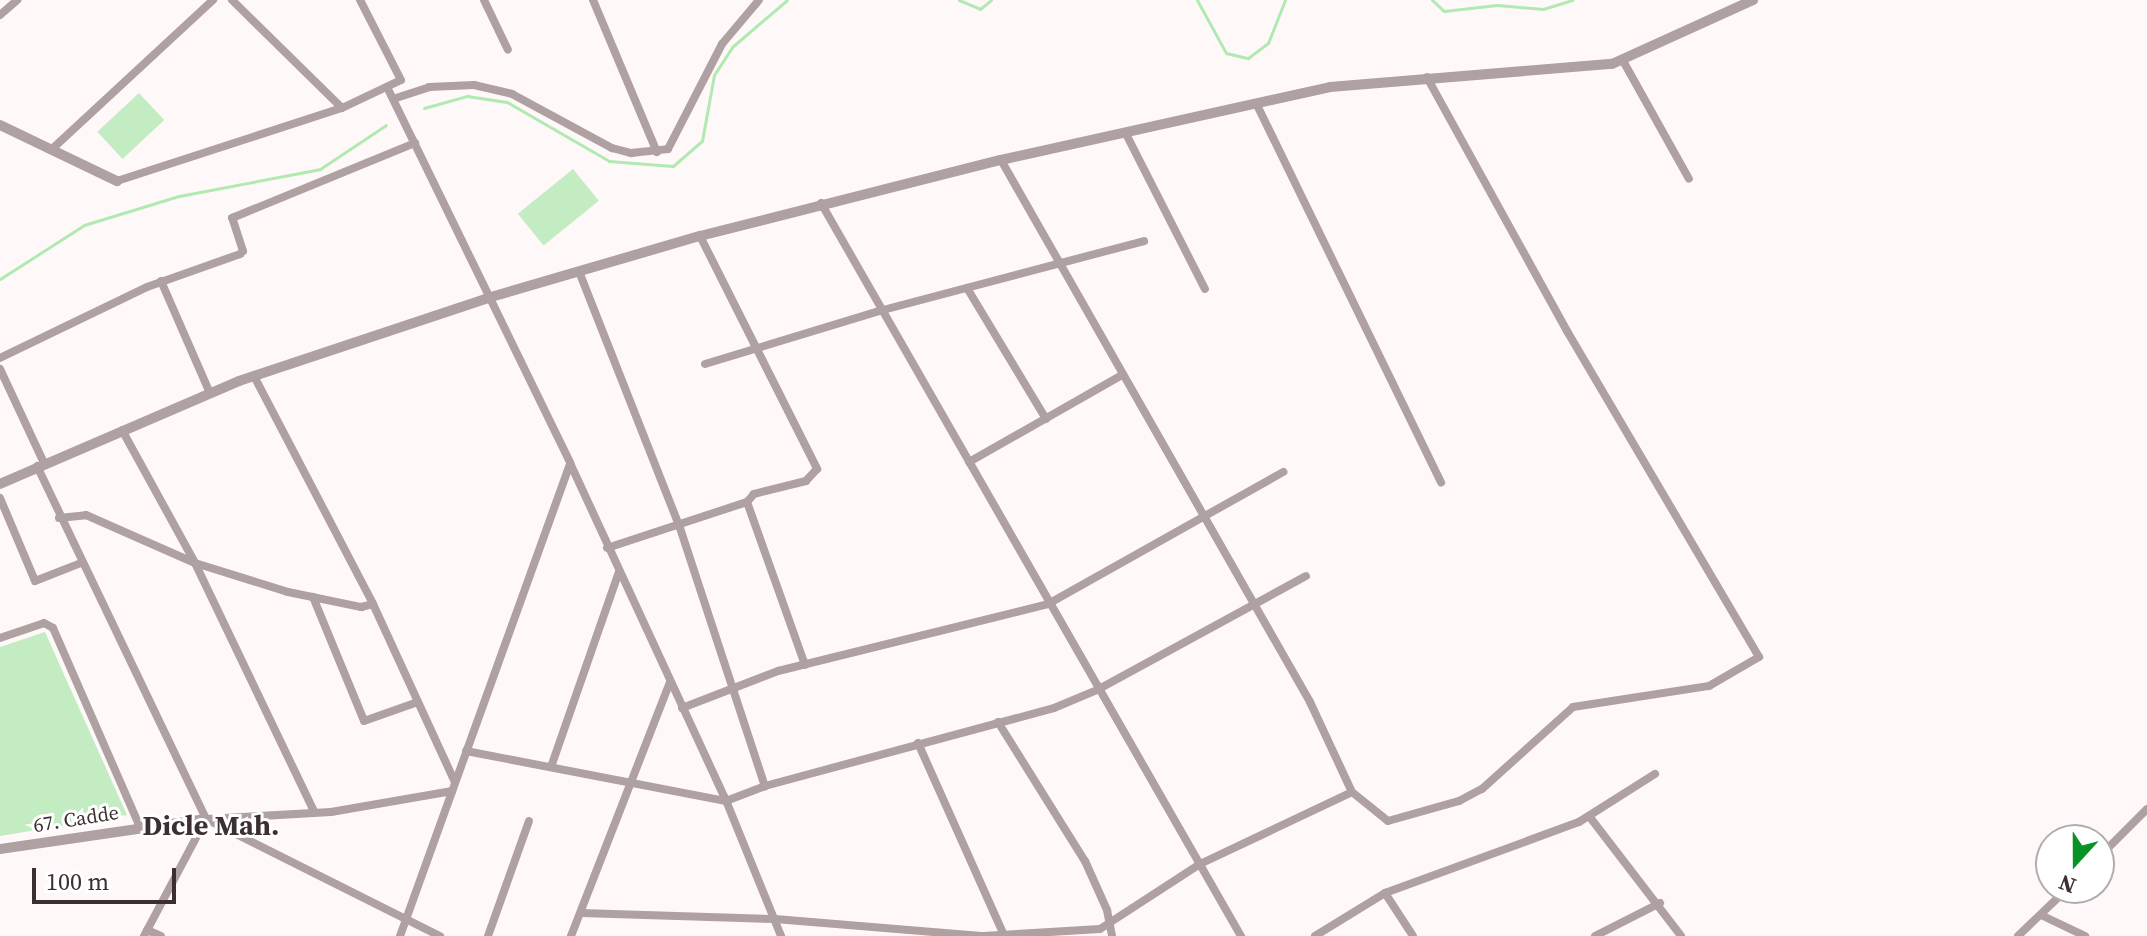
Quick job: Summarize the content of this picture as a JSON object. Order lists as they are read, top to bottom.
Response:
{
  "streets": {
    "street": ["67. Cadde"]
  },
  "districts": ["Dicle Mah."],
  "scale_bar": "100 m",
  "north": "bottom"
}
